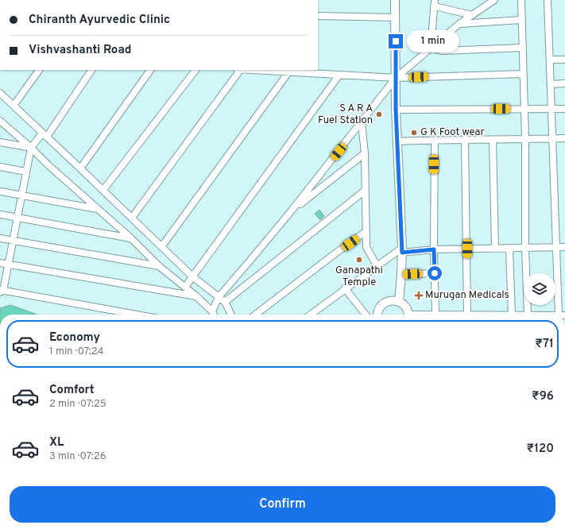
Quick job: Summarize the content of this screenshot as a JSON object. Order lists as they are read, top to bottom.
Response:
{
  "places": {
    "other": ["S A R A Fuel Station", "G K Foot wear", "Ganapathi Temple"],
    "health": ["Murugan Medicals"]
  },
  "page": {
    "banner": ["Chiranth Ayurvedic Clinic", "Vishvashanti Road"],
    "bubble": "1 min",
    "list": [
      {
        "name": "Economy",
        "note": "1 min · 07:24",
        "value": "₹71"
      },
      {
        "name": "Comfort",
        "note": "2 min · 07:25",
        "value": "₹96"
      },
      {
        "name": "XL",
        "note": "3 min · 07:26",
        "value": "₹120"
      }
    ],
    "buttons": "Confirm"
  }
}
